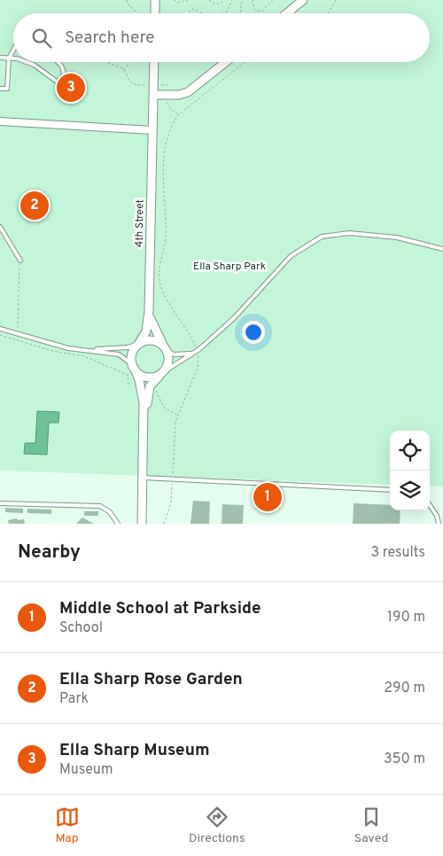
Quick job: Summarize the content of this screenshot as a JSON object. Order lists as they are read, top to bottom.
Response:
{
  "streets": {
    "street": ["4th Street"]
  },
  "parks": ["Ella Sharp Park"],
  "page": {
    "search": "Search here",
    "pins": ["3", "2", "1"],
    "heading": ["Nearby", "3 results"],
    "list": [
      {
        "mark": "1",
        "name": "Middle School at Parkside",
        "note": "School",
        "value": "190 m"
      },
      {
        "mark": "2",
        "name": "Ella Sharp Rose Garden",
        "note": "Park",
        "value": "290 m"
      },
      {
        "mark": "3",
        "name": "Ella Sharp Museum",
        "note": "Museum",
        "value": "350 m"
      }
    ],
    "nav": ["Map", "Directions", "Saved"]
  }
}
